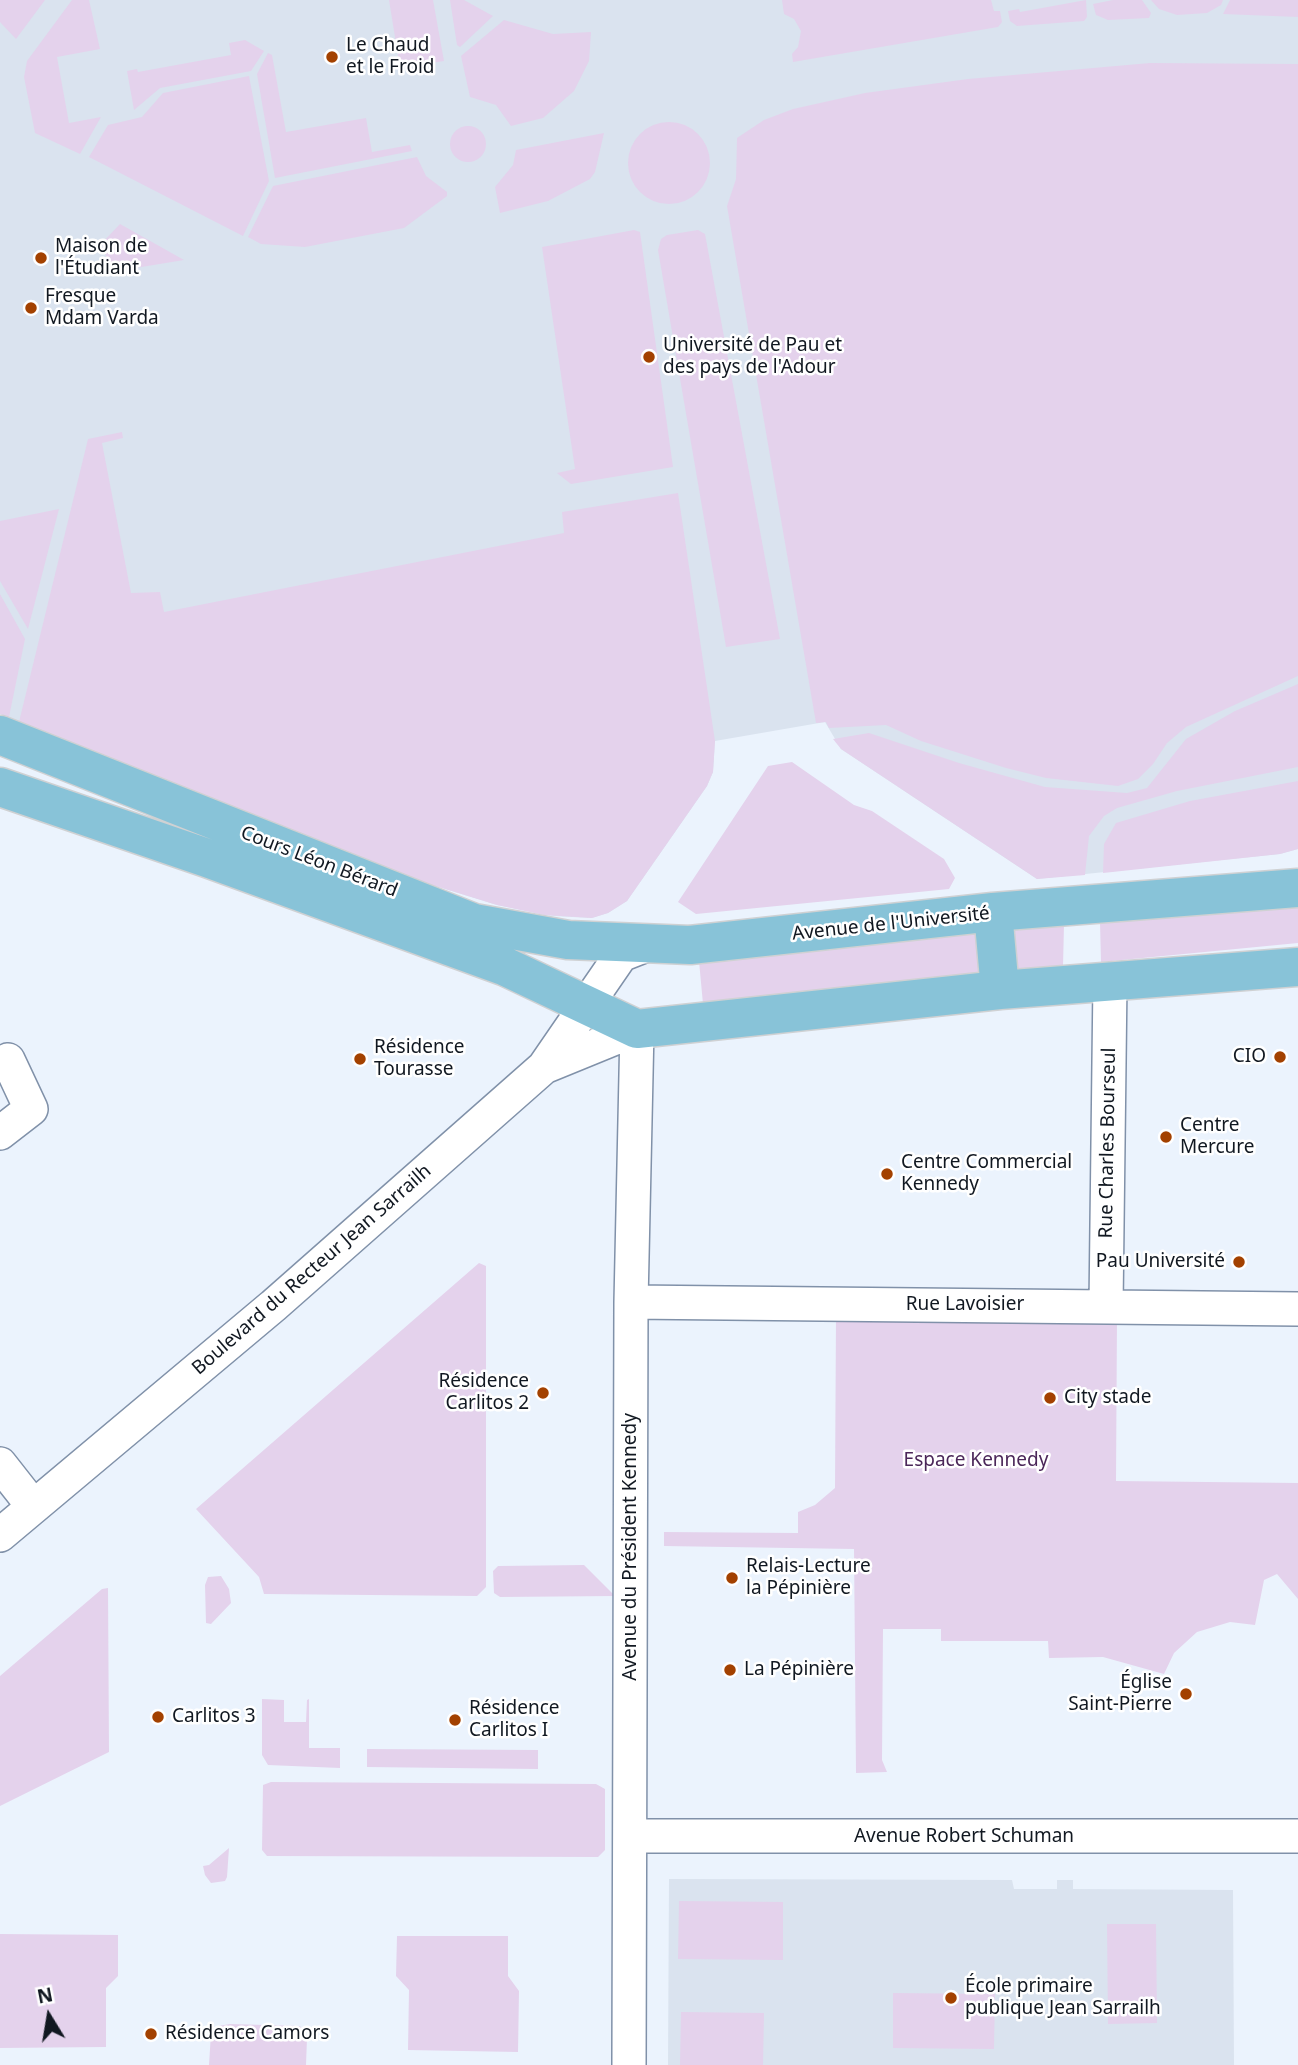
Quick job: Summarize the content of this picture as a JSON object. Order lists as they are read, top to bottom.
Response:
{
  "streets": {
    "main road": ["Cours Léon Bérard", "Avenue de l'Université"],
    "street": [
      "Rue Charles Bourseul",
      "Boulevard du Recteur Jean Sarrailh",
      "Rue Lavoisier",
      "Avenue du Président Kennedy",
      "Avenue Robert Schuman"
    ]
  },
  "crossings": [
    ["Cours Léon Bérard", "Avenue de l'Université"],
    ["Cours Léon Bérard", "Boulevard du Recteur Jean Sarrailh"],
    ["Cours Léon Bérard", "Avenue du Président Kennedy"],
    ["Avenue de l'Université", "Boulevard du Recteur Jean Sarrailh"],
    ["Rue Charles Bourseul", "Rue Lavoisier"],
    ["Boulevard du Recteur Jean Sarrailh", "Avenue du Président Kennedy"],
    ["Rue Lavoisier", "Avenue du Président Kennedy"],
    ["Avenue du Président Kennedy", "Avenue Robert Schuman"]
  ],
  "parks": ["Espace Kennedy"],
  "places": [
    "Le Chaud et le Froid",
    "Maison de l'Étudiant",
    "Fresque Mdam Varda",
    "Université de Pau et des pays de l'Adour",
    "CIO",
    "Résidence Tourasse",
    "Centre Mercure",
    "Centre Commercial Kennedy",
    "Pau Université",
    "Résidence Carlitos 2",
    "City stade",
    "Relais-Lecture la Pépinière",
    "La Pépinière",
    "Église Saint-Pierre",
    "Carlitos 3",
    "Résidence Carlitos I",
    "École primaire publique Jean Sarrailh",
    "Résidence Camors"
  ],
  "north": "top"
}
